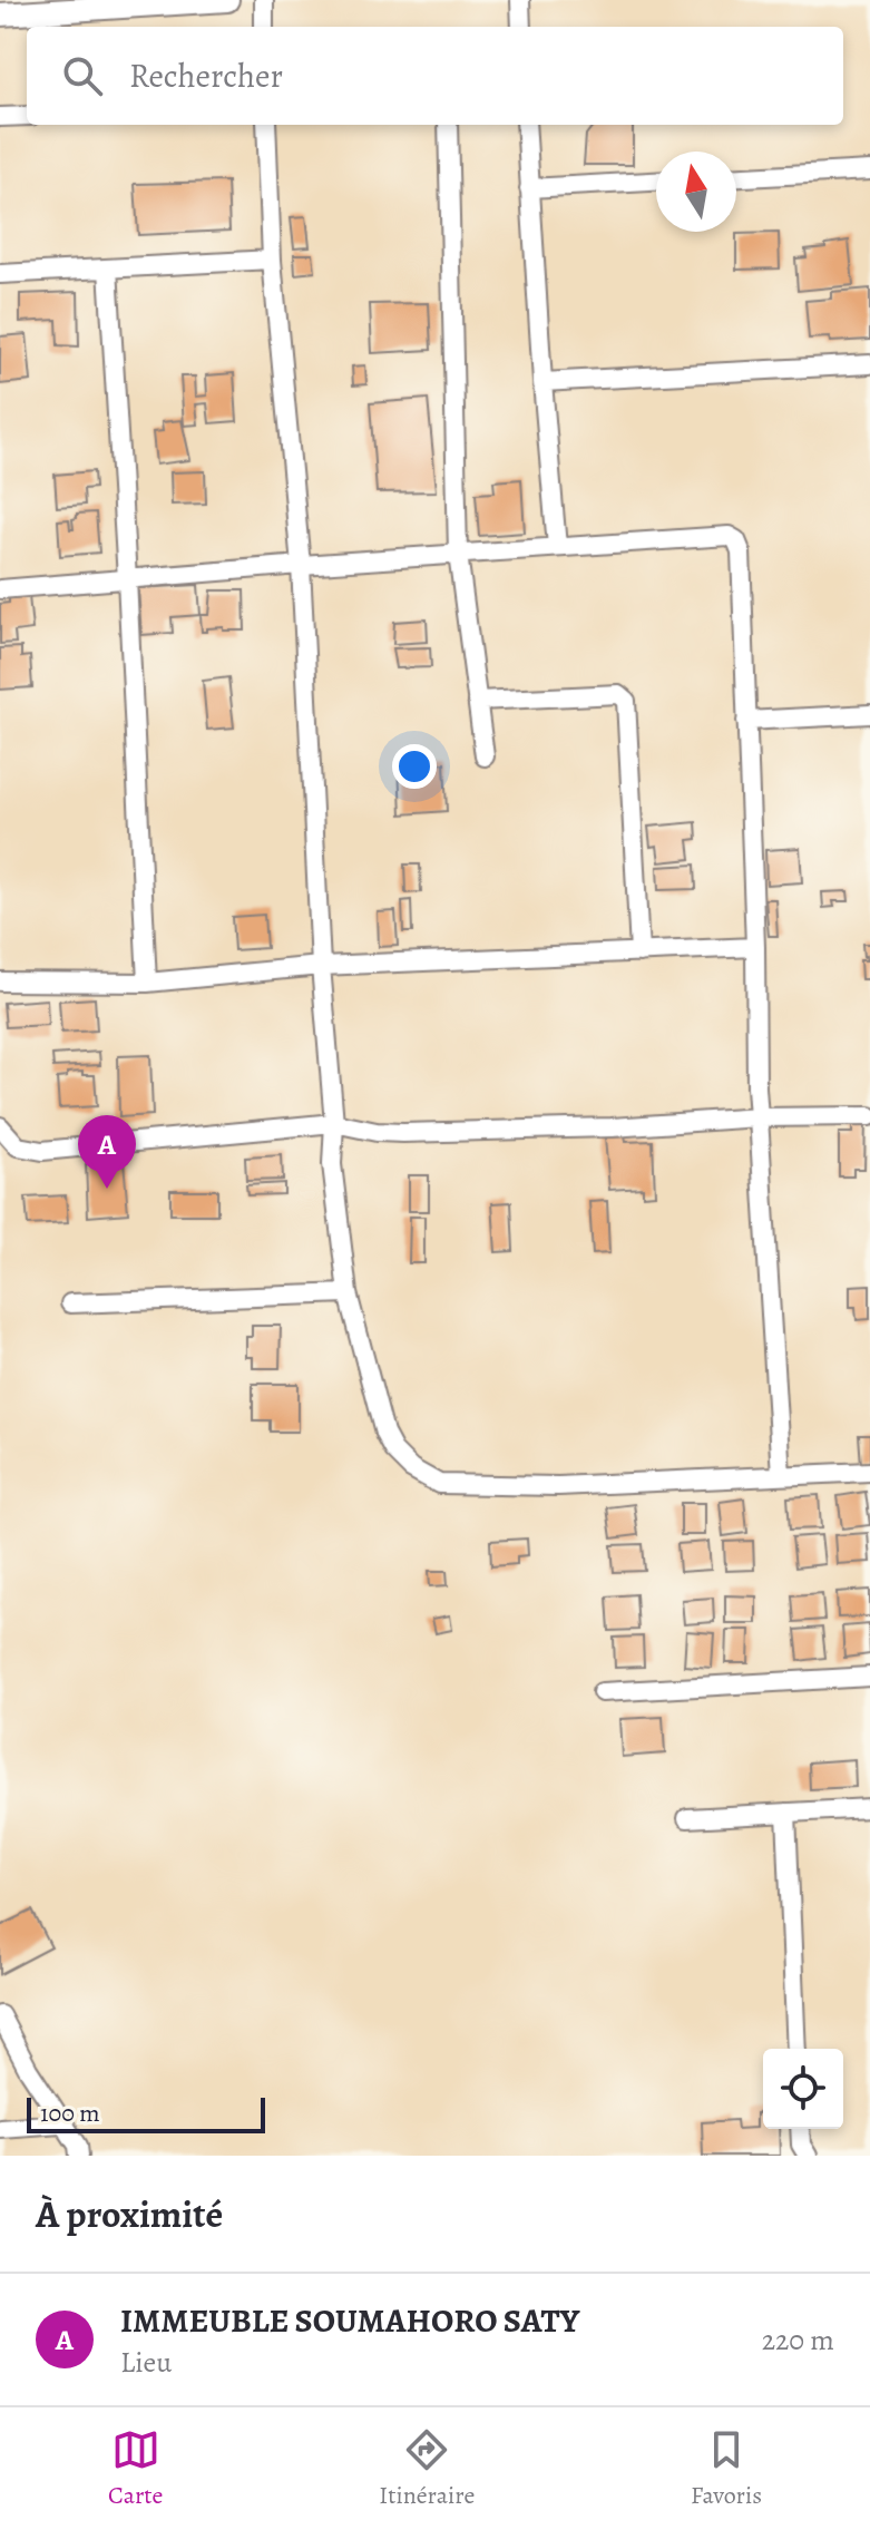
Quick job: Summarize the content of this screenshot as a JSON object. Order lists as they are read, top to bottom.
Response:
{
  "scale_bar": "100 m",
  "north": "top",
  "page": {
    "search": "Rechercher",
    "pins": "A",
    "scale": "100 m",
    "heading": "À proximité",
    "list": [
      {
        "mark": "A",
        "name": "IMMEUBLE SOUMAHORO SATY",
        "note": "Lieu",
        "value": "220 m"
      }
    ],
    "nav": ["Carte", "Itinéraire", "Favoris"]
  }
}
